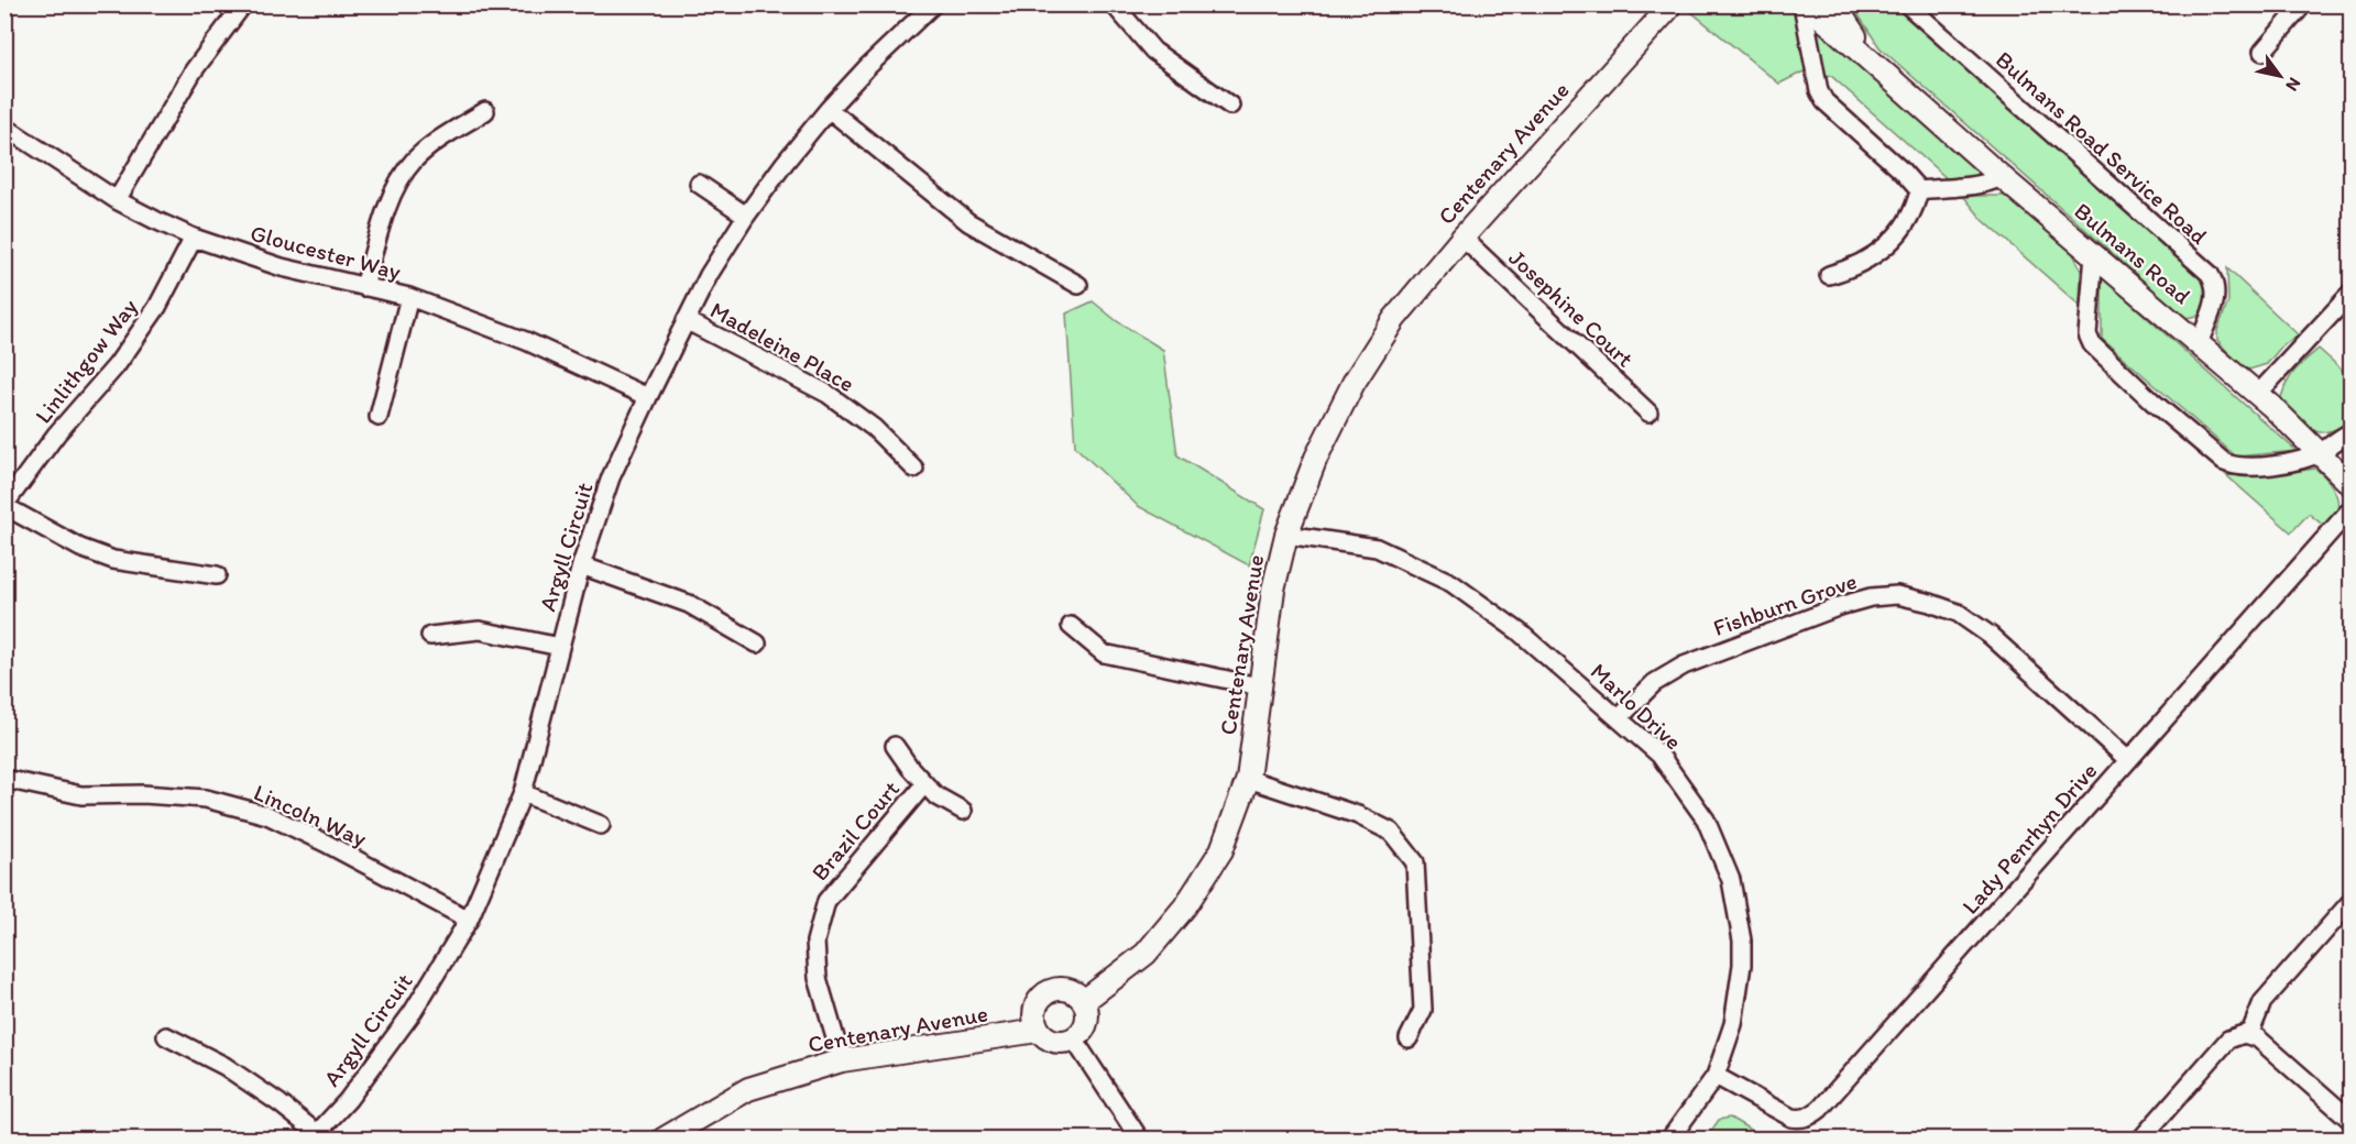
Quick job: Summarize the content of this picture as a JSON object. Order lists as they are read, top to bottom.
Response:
{
  "streets": {
    "street": [
      "Bulmans Road Service Road",
      "Centenary Avenue",
      "Gloucester Way",
      "Bulmans Road",
      "Josephine Court",
      "Madeleine Place",
      "Linlithgow Way",
      "Argyll Circuit",
      "Fishburn Grove",
      "Marlo Drive",
      "Lincoln Way",
      "Brazil Court",
      "Lady Penrhyn Drive"
    ]
  },
  "crossings": [
    ["Bulmans Road Service Road", "Bulmans Road"],
    ["Centenary Avenue", "Josephine Court"],
    ["Centenary Avenue", "Marlo Drive"],
    ["Centenary Avenue", "Brazil Court"],
    ["Gloucester Way", "Linlithgow Way"],
    ["Gloucester Way", "Argyll Circuit"],
    ["Madeleine Place", "Argyll Circuit"],
    ["Argyll Circuit", "Lincoln Way"],
    ["Fishburn Grove", "Marlo Drive"],
    ["Fishburn Grove", "Lady Penrhyn Drive"],
    ["Marlo Drive", "Lady Penrhyn Drive"]
  ],
  "north": "bottom right"
}
